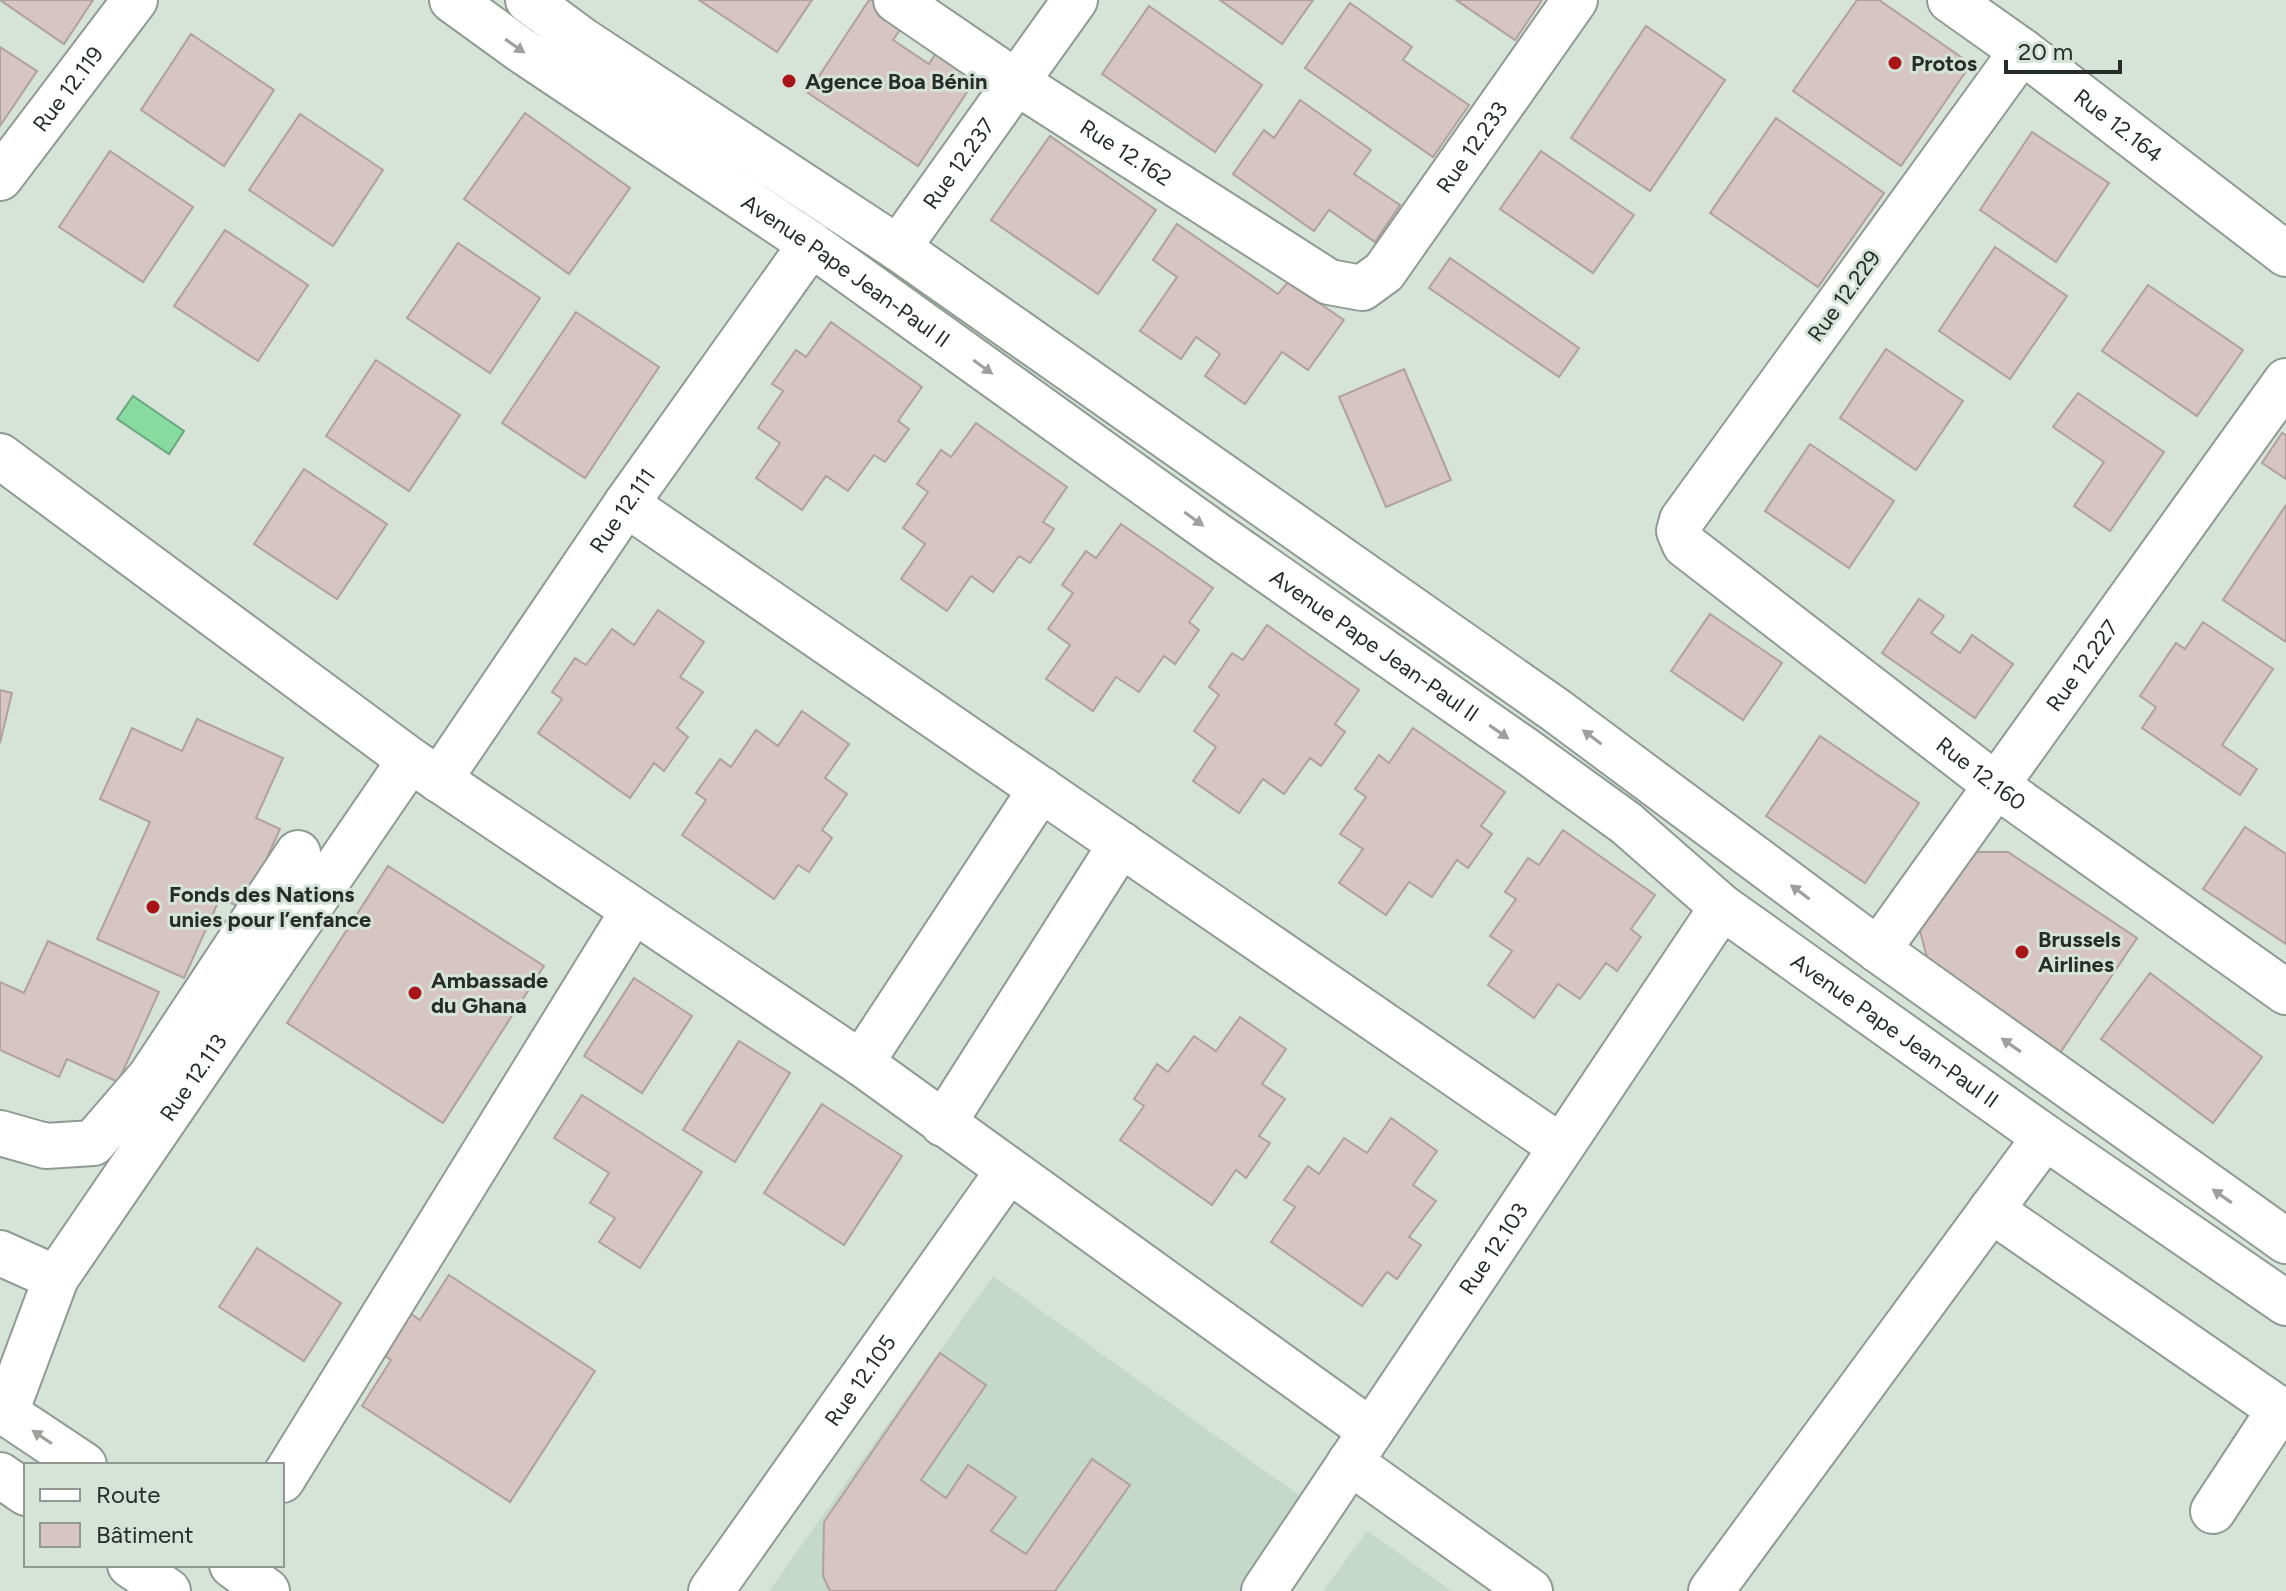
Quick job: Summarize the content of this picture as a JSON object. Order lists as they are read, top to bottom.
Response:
{
  "streets": {
    "street": [
      "Rue 12.119",
      "Rue 12.164",
      "Rue 12.233",
      "Rue 12.162",
      "Rue 12.237",
      "Avenue Pape Jean-Paul II",
      "Rue 12.229",
      "Rue 12.111",
      "Rue 12.227",
      "Rue 12.160",
      "Rue 12.113",
      "Rue 12.103",
      "Rue 12.105"
    ]
  },
  "crossings": [
    ["Rue 12.164", "Rue 12.229"],
    ["Rue 12.233", "Rue 12.162"],
    ["Rue 12.162", "Rue 12.237"],
    ["Rue 12.237", "Avenue Pape Jean-Paul II"],
    ["Avenue Pape Jean-Paul II", "Rue 12.111"],
    ["Avenue Pape Jean-Paul II", "Rue 12.227"],
    ["Avenue Pape Jean-Paul II", "Rue 12.103"],
    ["Rue 12.229", "Rue 12.160"],
    ["Rue 12.111", "Rue 12.113"],
    ["Rue 12.227", "Rue 12.160"]
  ],
  "places": [
    "Protos",
    "Agence Boa Bénin",
    "Fonds des Nations unies pour l’enfance",
    "Brussels Airlines",
    "Ambassade du Ghana"
  ],
  "legend": ["Route", "Bâtiment"],
  "scale_bar": "20 m"
}
